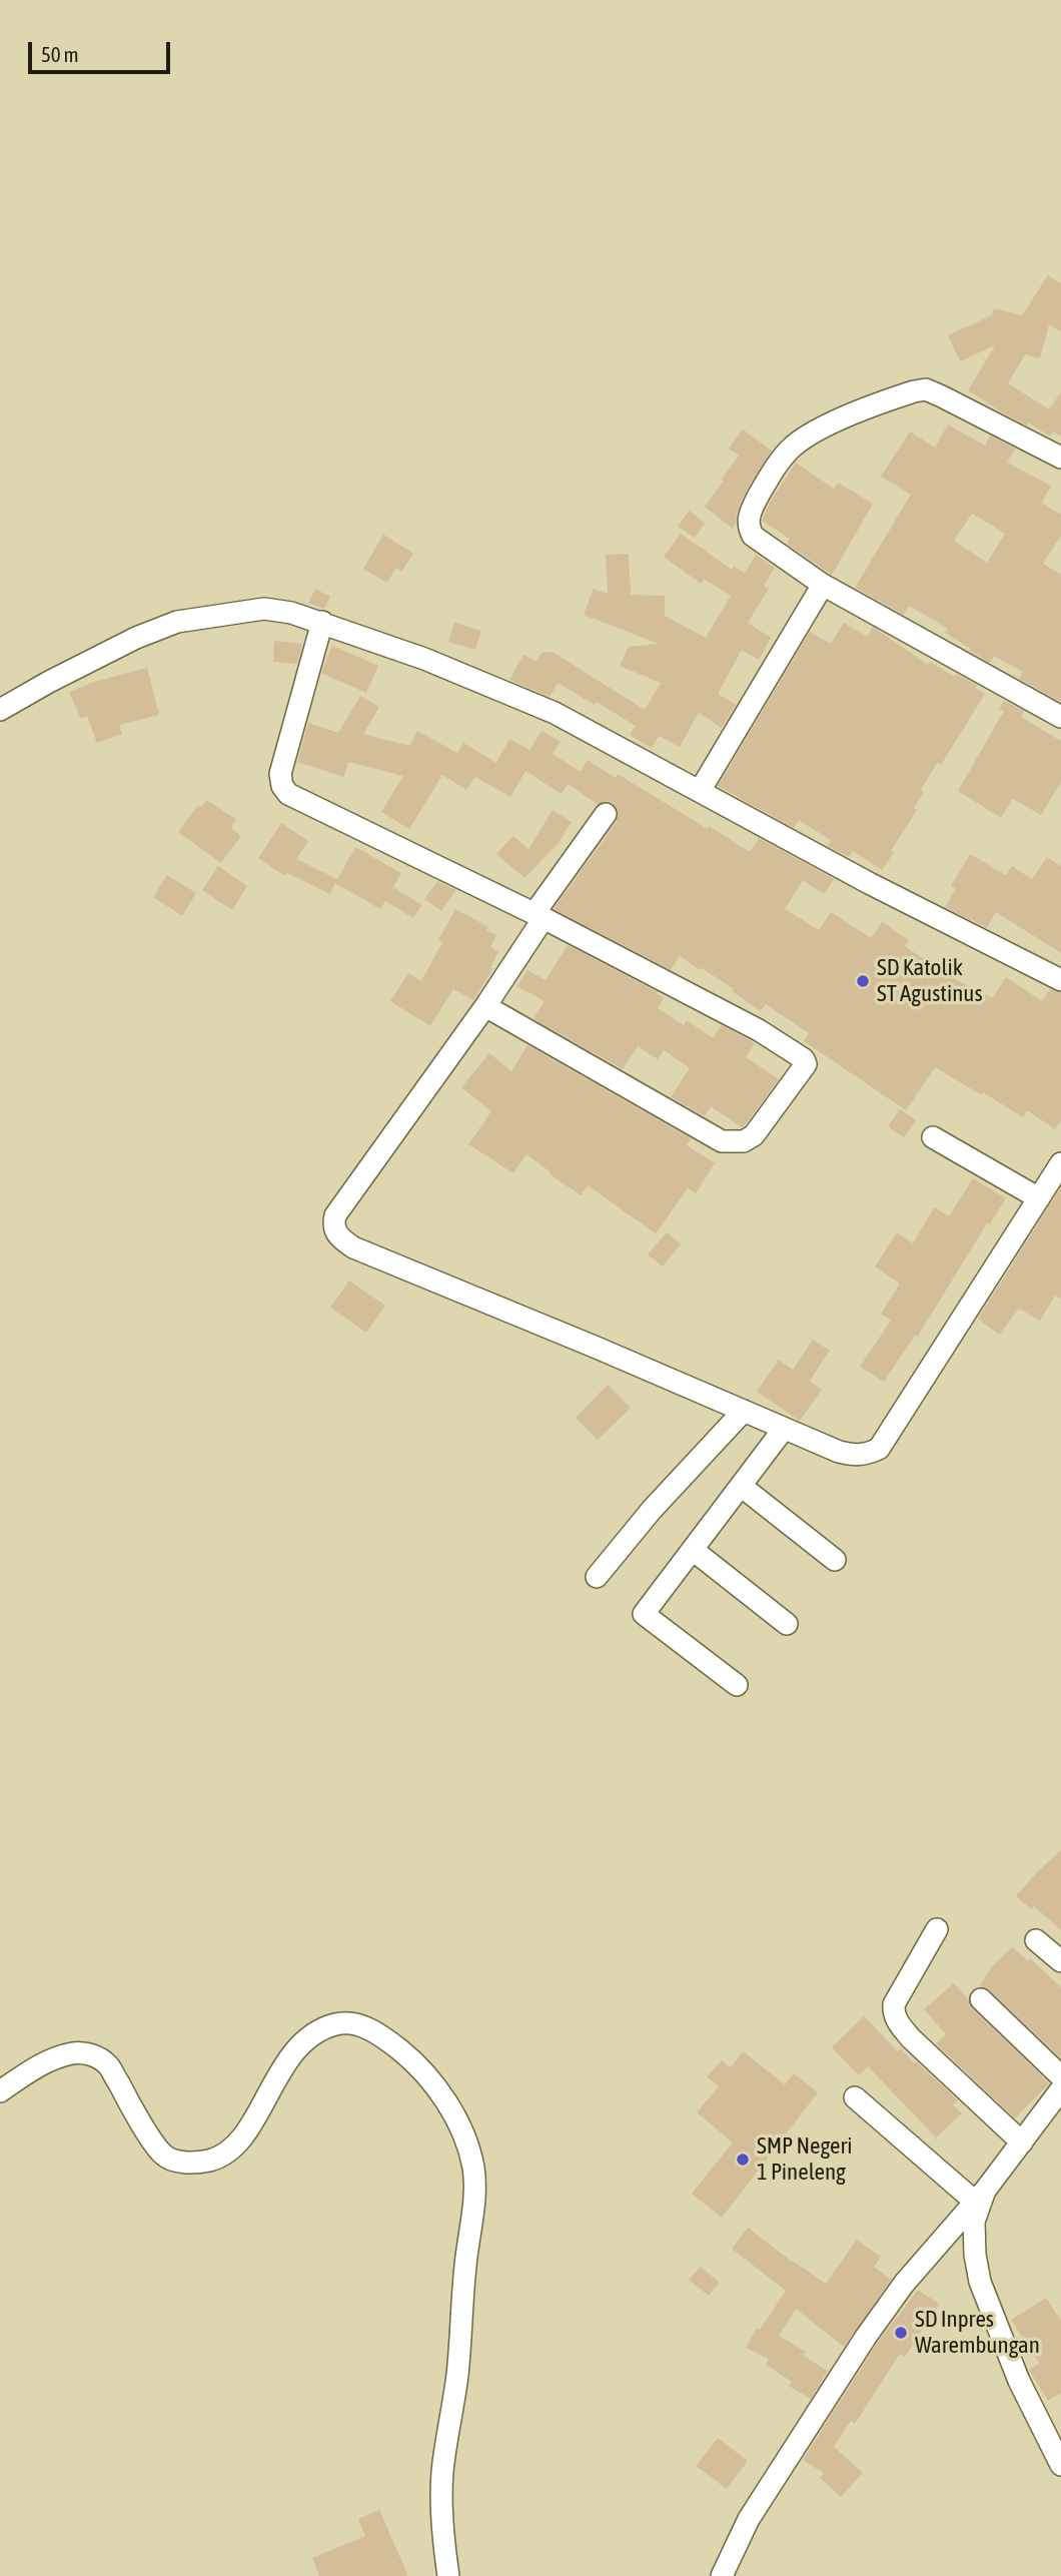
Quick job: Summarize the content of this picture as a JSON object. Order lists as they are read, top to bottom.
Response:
{
  "places": ["SD Katolik ST Agustinus", "SMP Negeri 1 Pineleng", "SD Inpres Warembungan"],
  "scale_bar": "50 m"
}
